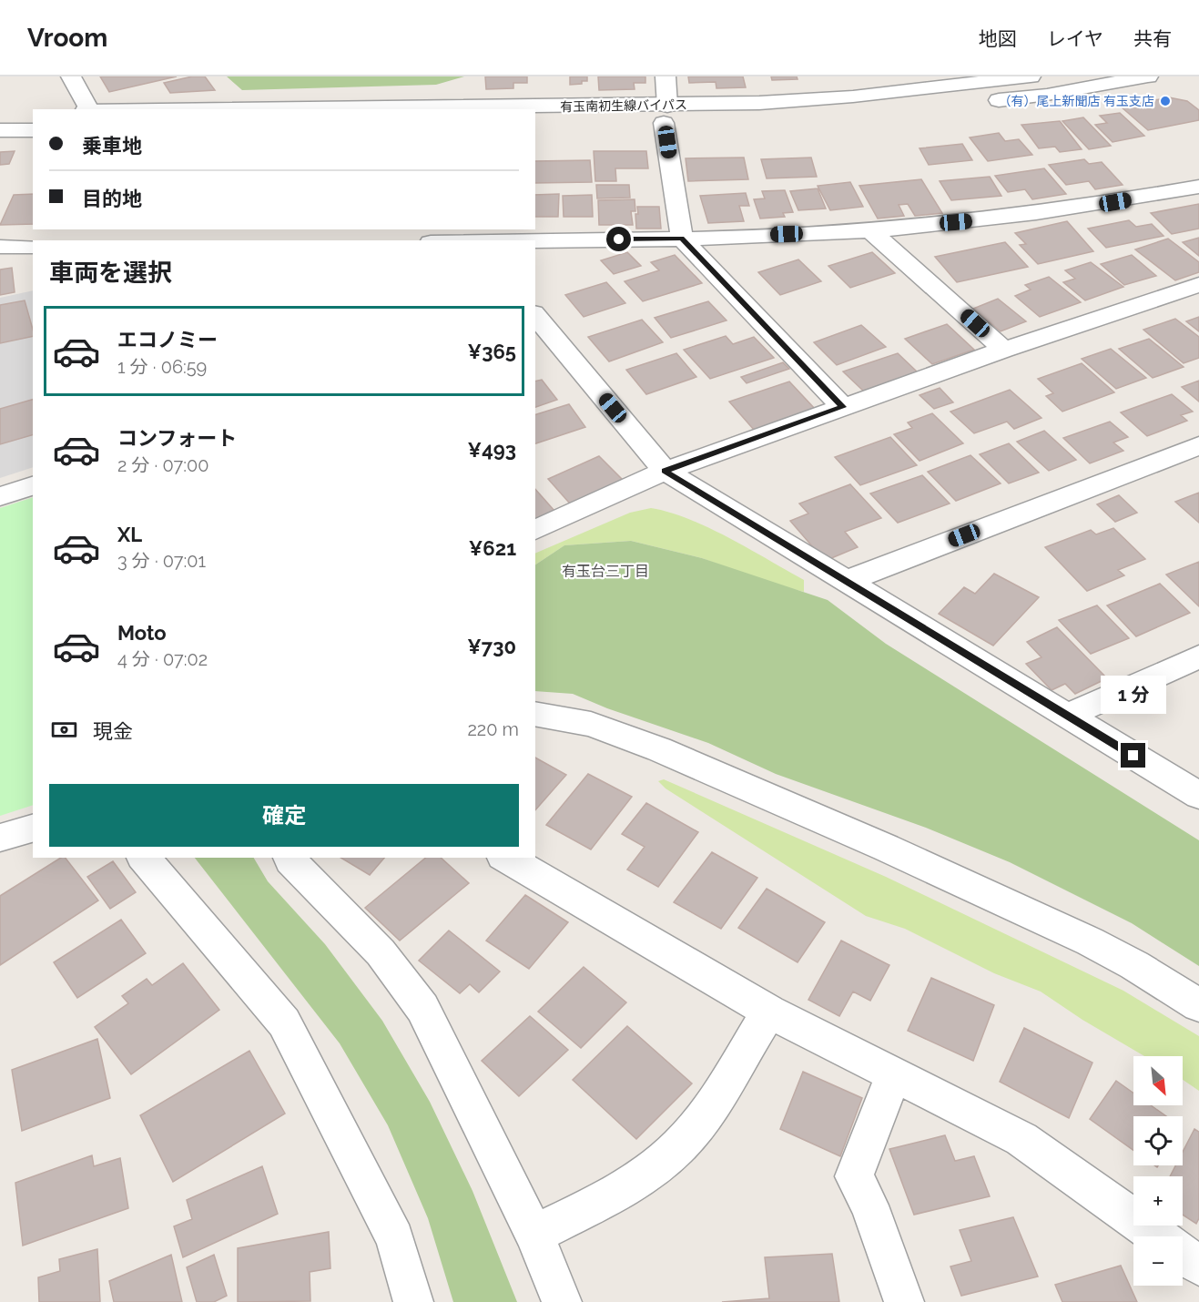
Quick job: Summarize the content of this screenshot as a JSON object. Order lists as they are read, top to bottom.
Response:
{
  "streets": {
    "street": ["有玉南初生線バイパス"]
  },
  "districts": ["有玉台三丁目"],
  "places": ["（有）尾上新聞店 有玉支店"],
  "north": "bottom right",
  "page": {
    "header": "Vroom",
    "nav": ["地図", "レイヤ", "共有"],
    "banner": ["乗車地", "目的地"],
    "heading": "車両を選択",
    "list": [
      {
        "name": "エコノミー",
        "note": "1 分 · 06:59",
        "value": "¥365"
      },
      {
        "name": "コンフォート",
        "note": "2 分 · 07:00",
        "value": "¥493"
      },
      {
        "name": "XL",
        "note": "3 分 · 07:01",
        "value": "¥621"
      },
      {
        "name": "Moto",
        "note": "4 分 · 07:02",
        "value": "¥730"
      }
    ],
    "bubble": "1 分",
    "pay": ["現金", "220 m"],
    "buttons": "確定",
    "map_buttons": ["+", "−"]
  }
}
